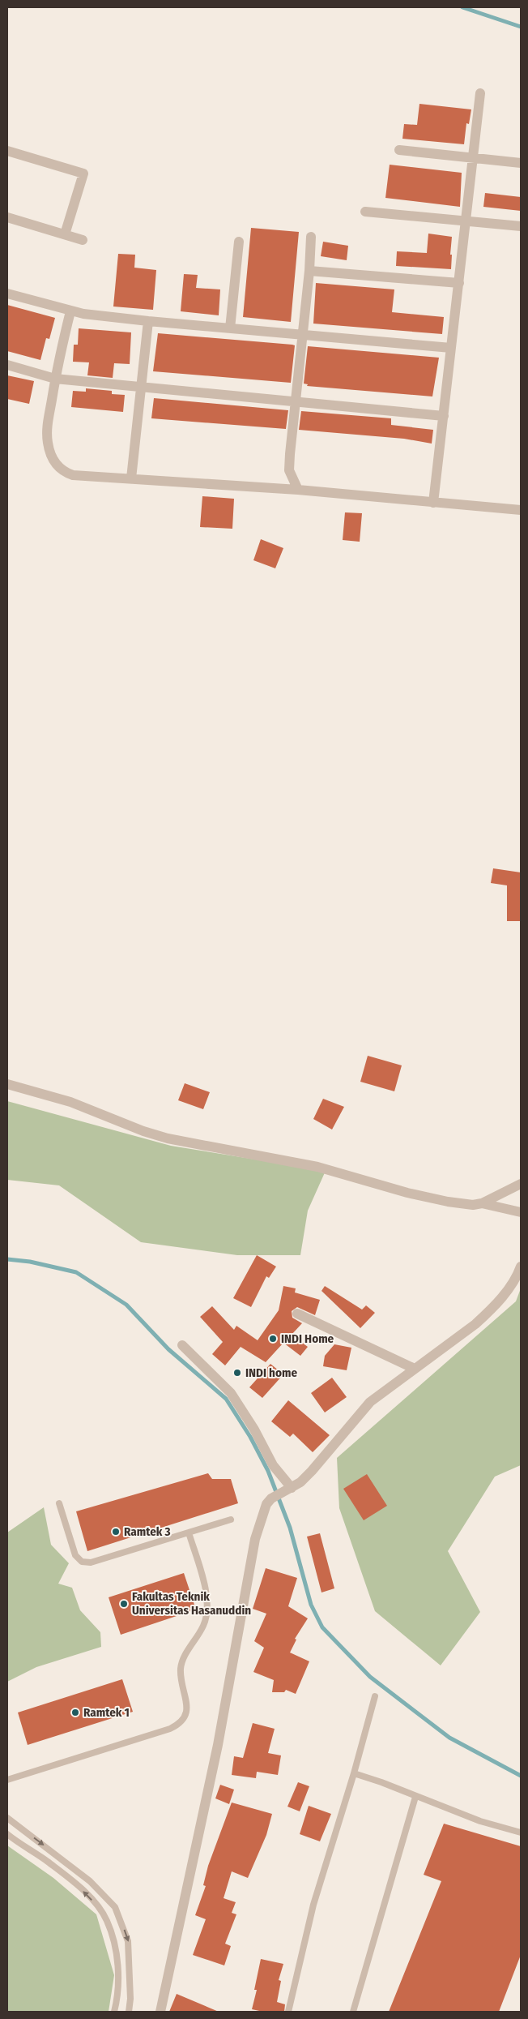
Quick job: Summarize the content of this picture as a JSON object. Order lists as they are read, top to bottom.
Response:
{
  "places": [
    "INDI Home",
    "INDI home",
    "Ramtek 3",
    "Fakultas Teknik Universitas Hasanuddin",
    "Ramtek 1"
  ]
}
